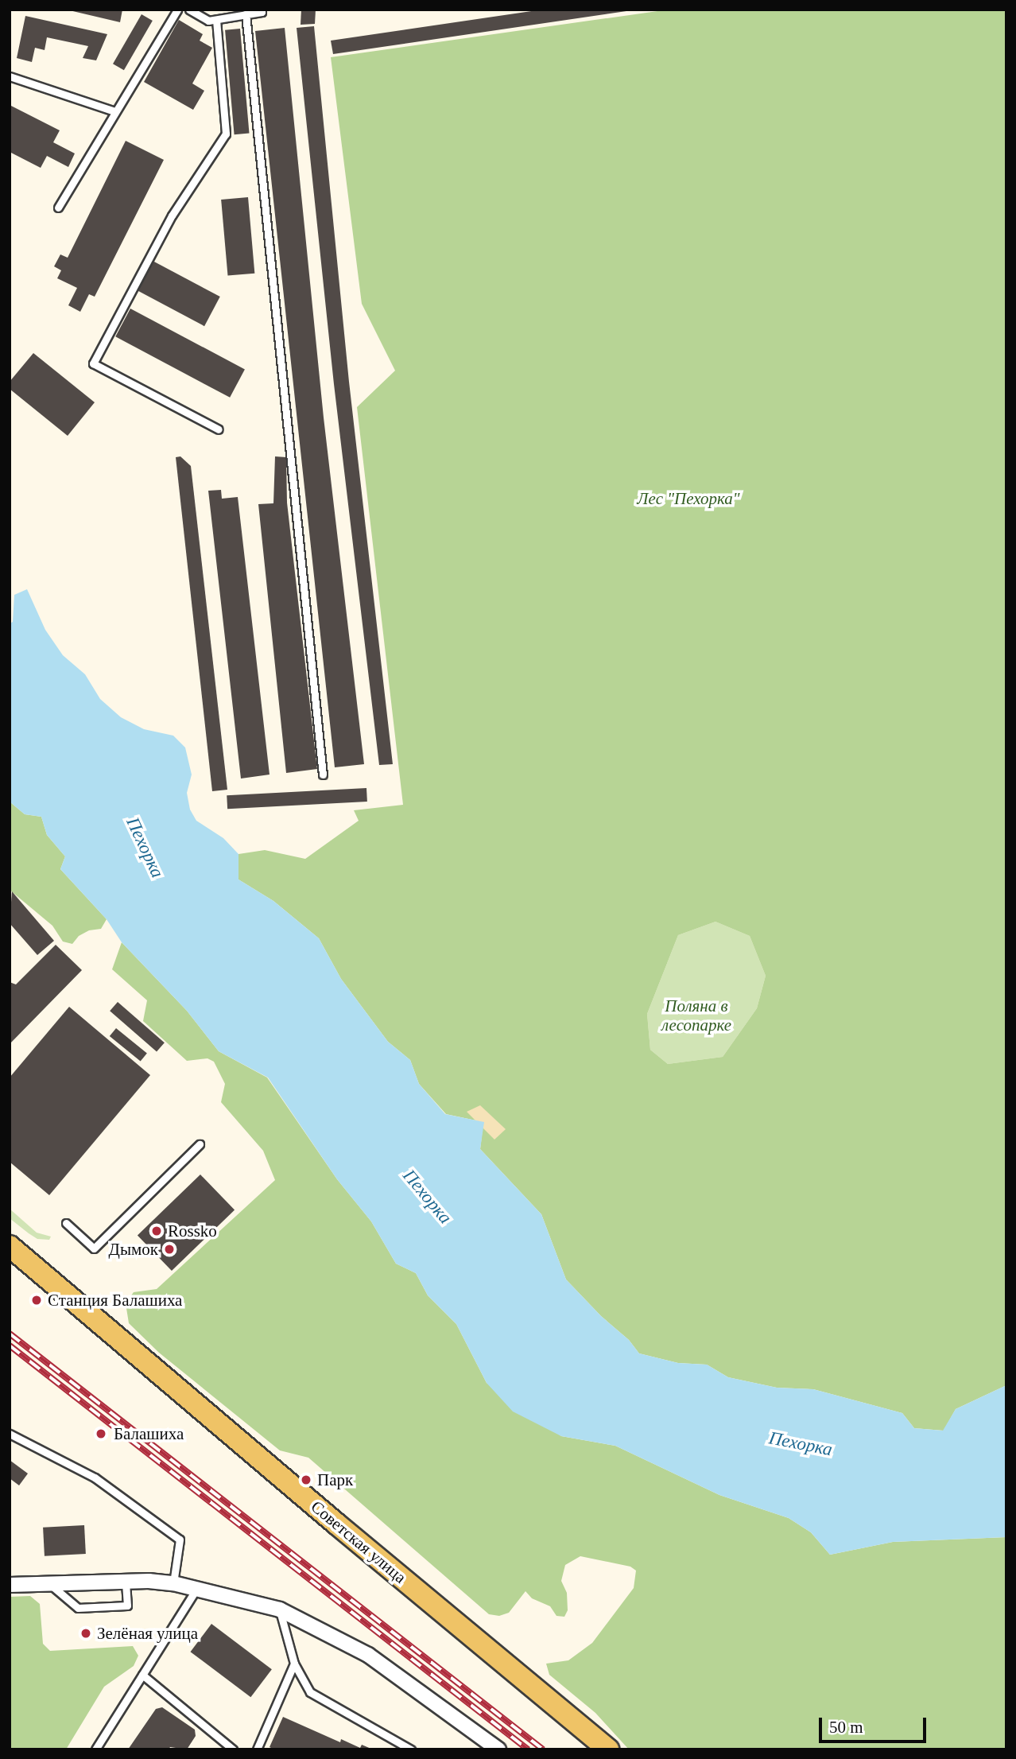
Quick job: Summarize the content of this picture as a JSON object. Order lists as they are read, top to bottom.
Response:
{
  "streets": {
    "main road": ["Советская улица"]
  },
  "water": ["Пехорка"],
  "parks": ["Лес \"Пехорка\"", "Поляна в лесопарке"],
  "places": [
    "Rossko",
    "Дымок",
    "Станция Балашиха",
    "Балашиха",
    "Парк",
    "Зелёная улица"
  ],
  "scale_bar": "50 m"
}
